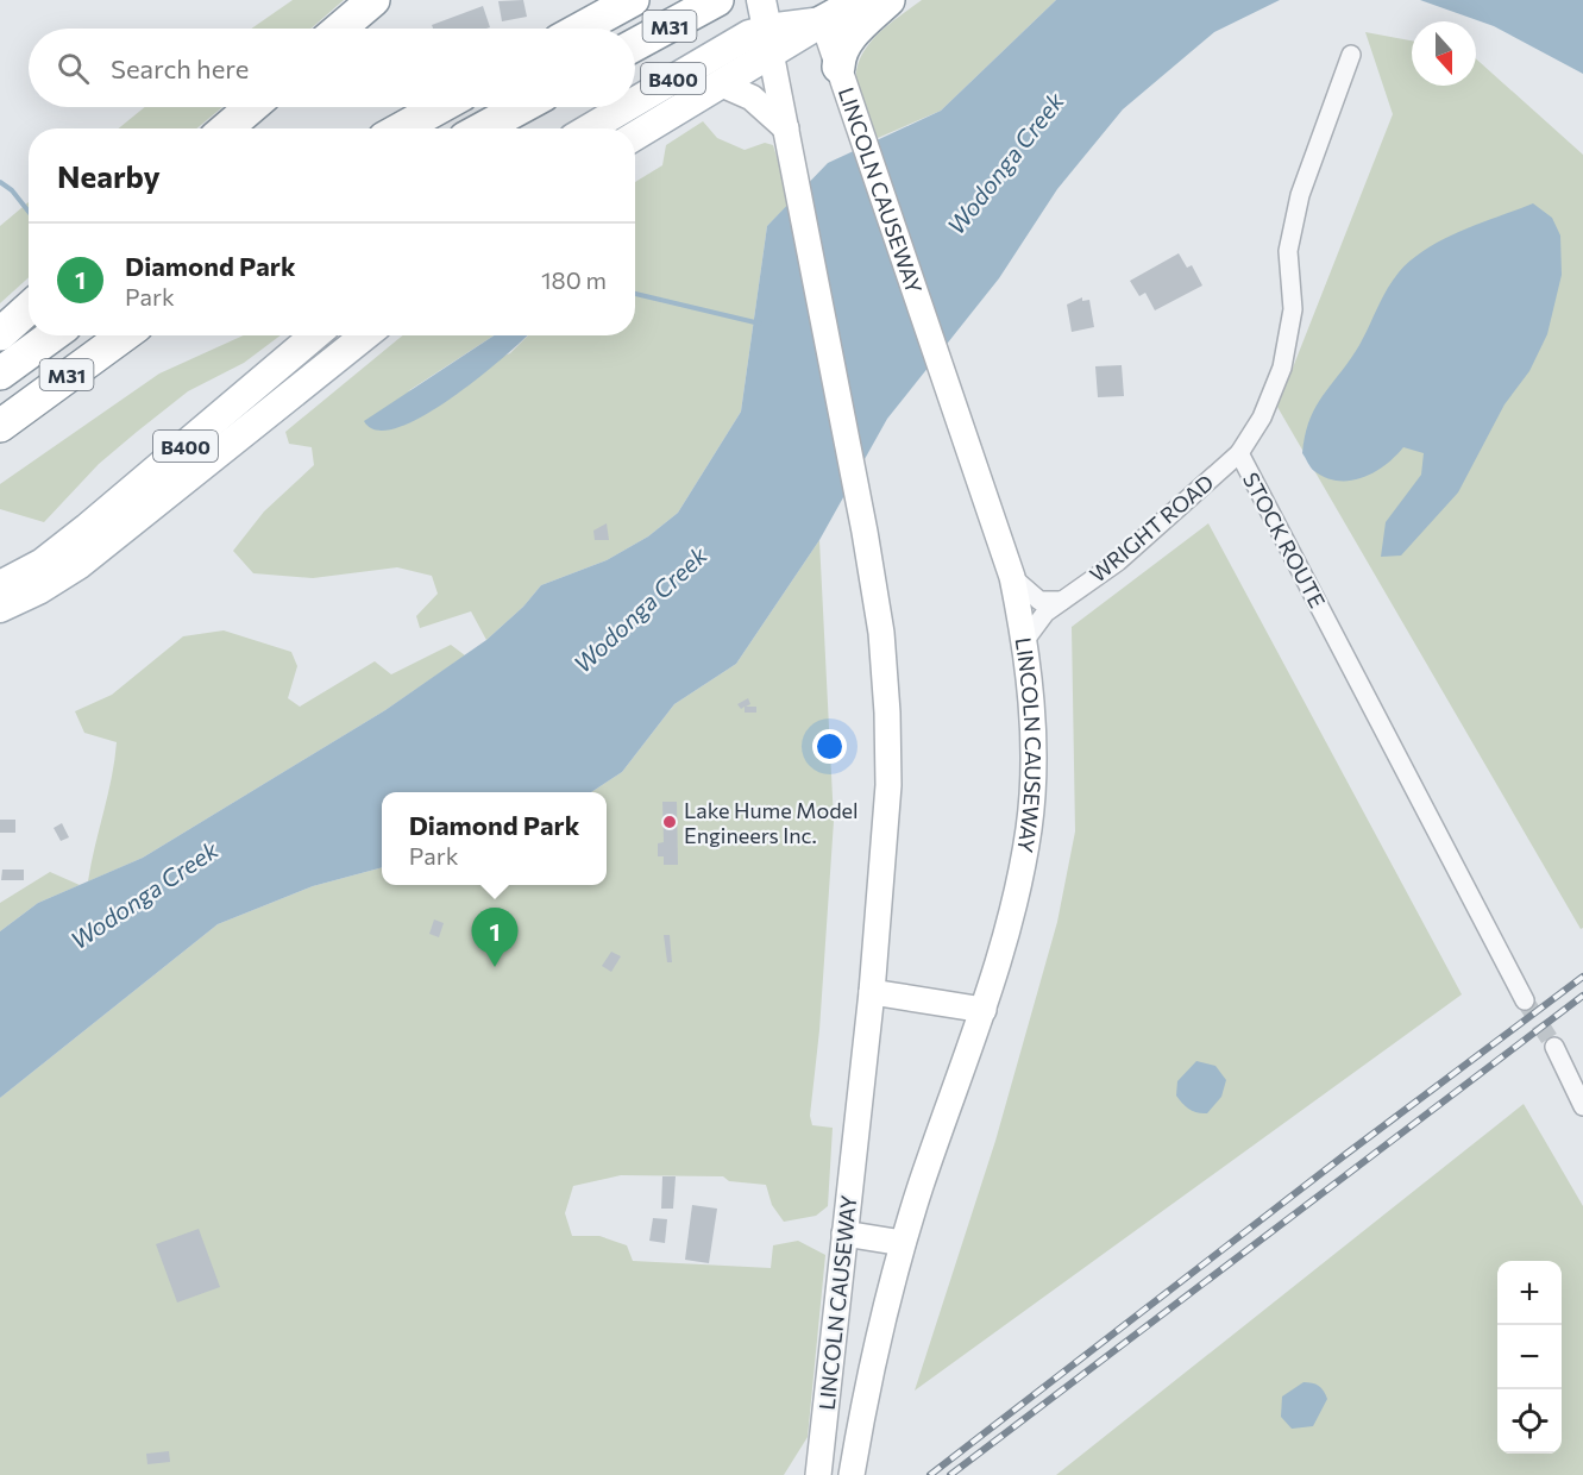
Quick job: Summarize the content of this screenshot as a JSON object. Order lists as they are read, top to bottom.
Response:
{
  "streets": {
    "highway": ["M31", "B400"],
    "main road": ["LINCOLN CAUSEWAY"],
    "street": ["WRIGHT ROAD", "STOCK ROUTE"]
  },
  "crossings": [
    ["B400", "LINCOLN CAUSEWAY"],
    ["LINCOLN CAUSEWAY", "WRIGHT ROAD"],
    ["WRIGHT ROAD", "STOCK ROUTE"]
  ],
  "water": ["Wodonga Creek"],
  "places": ["Lake Hume Model Engineers Inc."],
  "north": "bottom",
  "page": {
    "search": "Search here",
    "heading": "Nearby",
    "list": [
      {
        "mark": "1",
        "name": "Diamond Park",
        "note": "Park",
        "value": "180 m"
      }
    ],
    "popup": ["Diamond Park", "Park"],
    "pins": "1",
    "map_buttons": ["+", "−"]
  }
}
